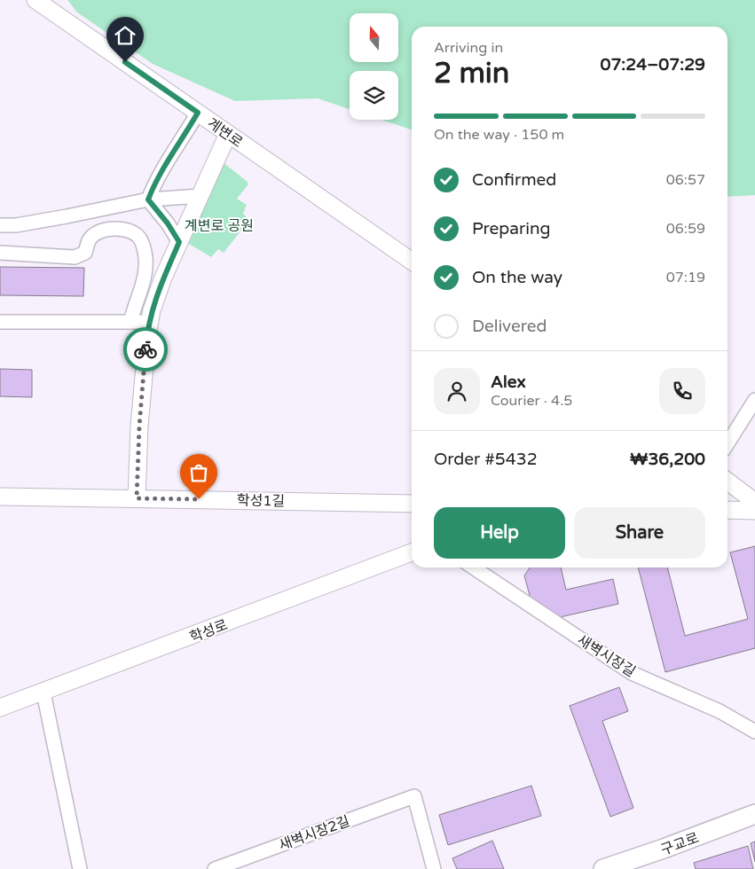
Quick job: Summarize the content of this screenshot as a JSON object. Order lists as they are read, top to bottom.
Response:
{
  "streets": {
    "main road": ["구교로"],
    "street": [
      "계변로",
      "학성1길",
      "학성로",
      "새벽시장길",
      "새벽시장2길"
    ]
  },
  "parks": ["계변로 공원"],
  "north": "top",
  "page": {
    "heading": ["2 min", "Arriving in", "07:24–07:29"],
    "panel": [
      "Alex",
      "Courier · 4.5",
      "Order #5432",
      "₩36,200"
    ],
    "bar": "On the way · 150 m",
    "list": [
      ["Confirmed", "06:57"],
      ["Preparing", "06:59"],
      ["On the way", "07:19"],
      "Delivered"
    ],
    "buttons": ["Help", "Share"]
  }
}
